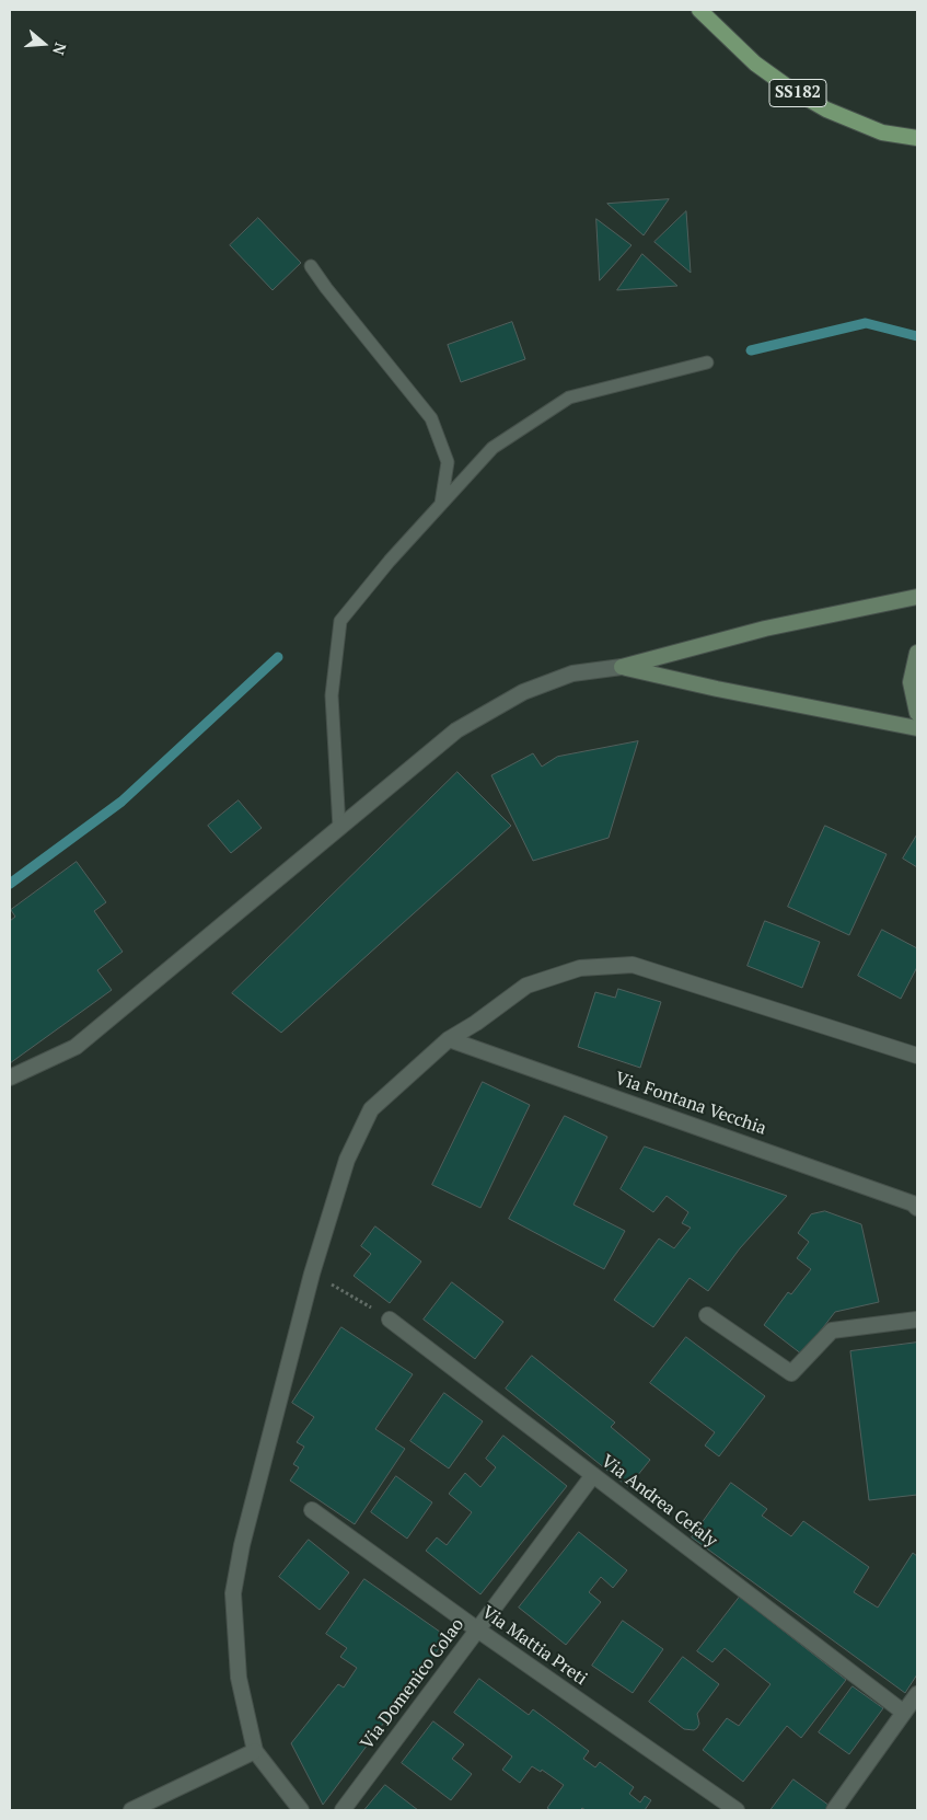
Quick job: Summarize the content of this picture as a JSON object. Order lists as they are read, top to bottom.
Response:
{
  "streets": {
    "main road": ["SS182"],
    "street": [
      "Via Fontana Vecchia",
      "Via Andrea Cefaly",
      "Via Mattia Preti",
      "Via Domenico Colao"
    ]
  },
  "crossings": [
    ["Via Andrea Cefaly", "Via Domenico Colao"],
    ["Via Mattia Preti", "Via Domenico Colao"]
  ],
  "north": "right"
}
